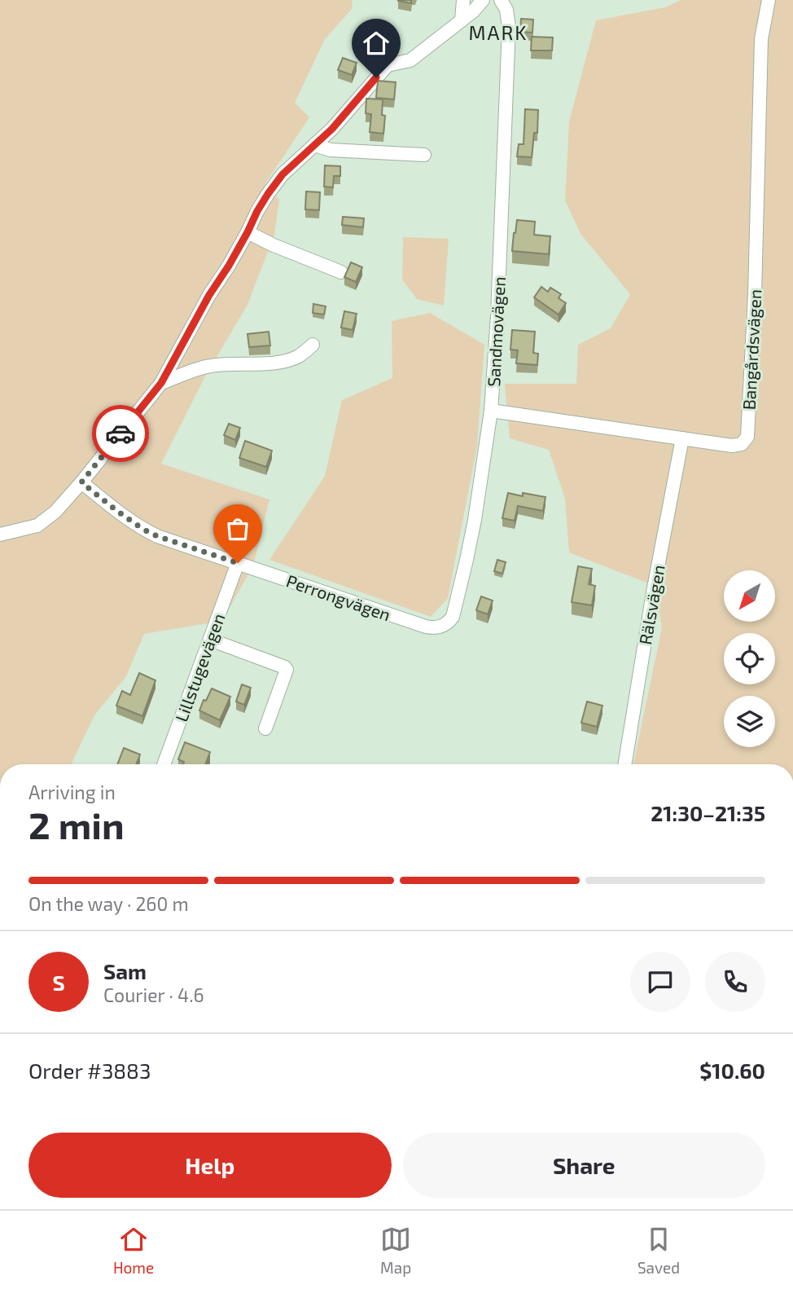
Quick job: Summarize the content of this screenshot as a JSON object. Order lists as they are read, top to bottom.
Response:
{
  "streets": {
    "street": [
      "Sandmovägen",
      "Bangårdsvägen",
      "Perrongvägen",
      "Rälsvägen",
      "Lillstugevägen"
    ]
  },
  "crossings": [
    ["Sandmovägen", "Bangårdsvägen"],
    ["Sandmovägen", "Perrongvägen"],
    ["Bangårdsvägen", "Rälsvägen"],
    ["Perrongvägen", "Lillstugevägen"]
  ],
  "districts": ["MARK"],
  "north": "bottom left",
  "page": {
    "heading": ["2 min", "Arriving in", "21:30–21:35"],
    "panel": [
      "Sam",
      "Courier · 4.6",
      "Order #3883",
      "$10.60"
    ],
    "bar": "On the way · 260 m",
    "round": "S",
    "buttons": ["Help", "Share"],
    "tabs": ["Home", "Map", "Saved"]
  }
}
